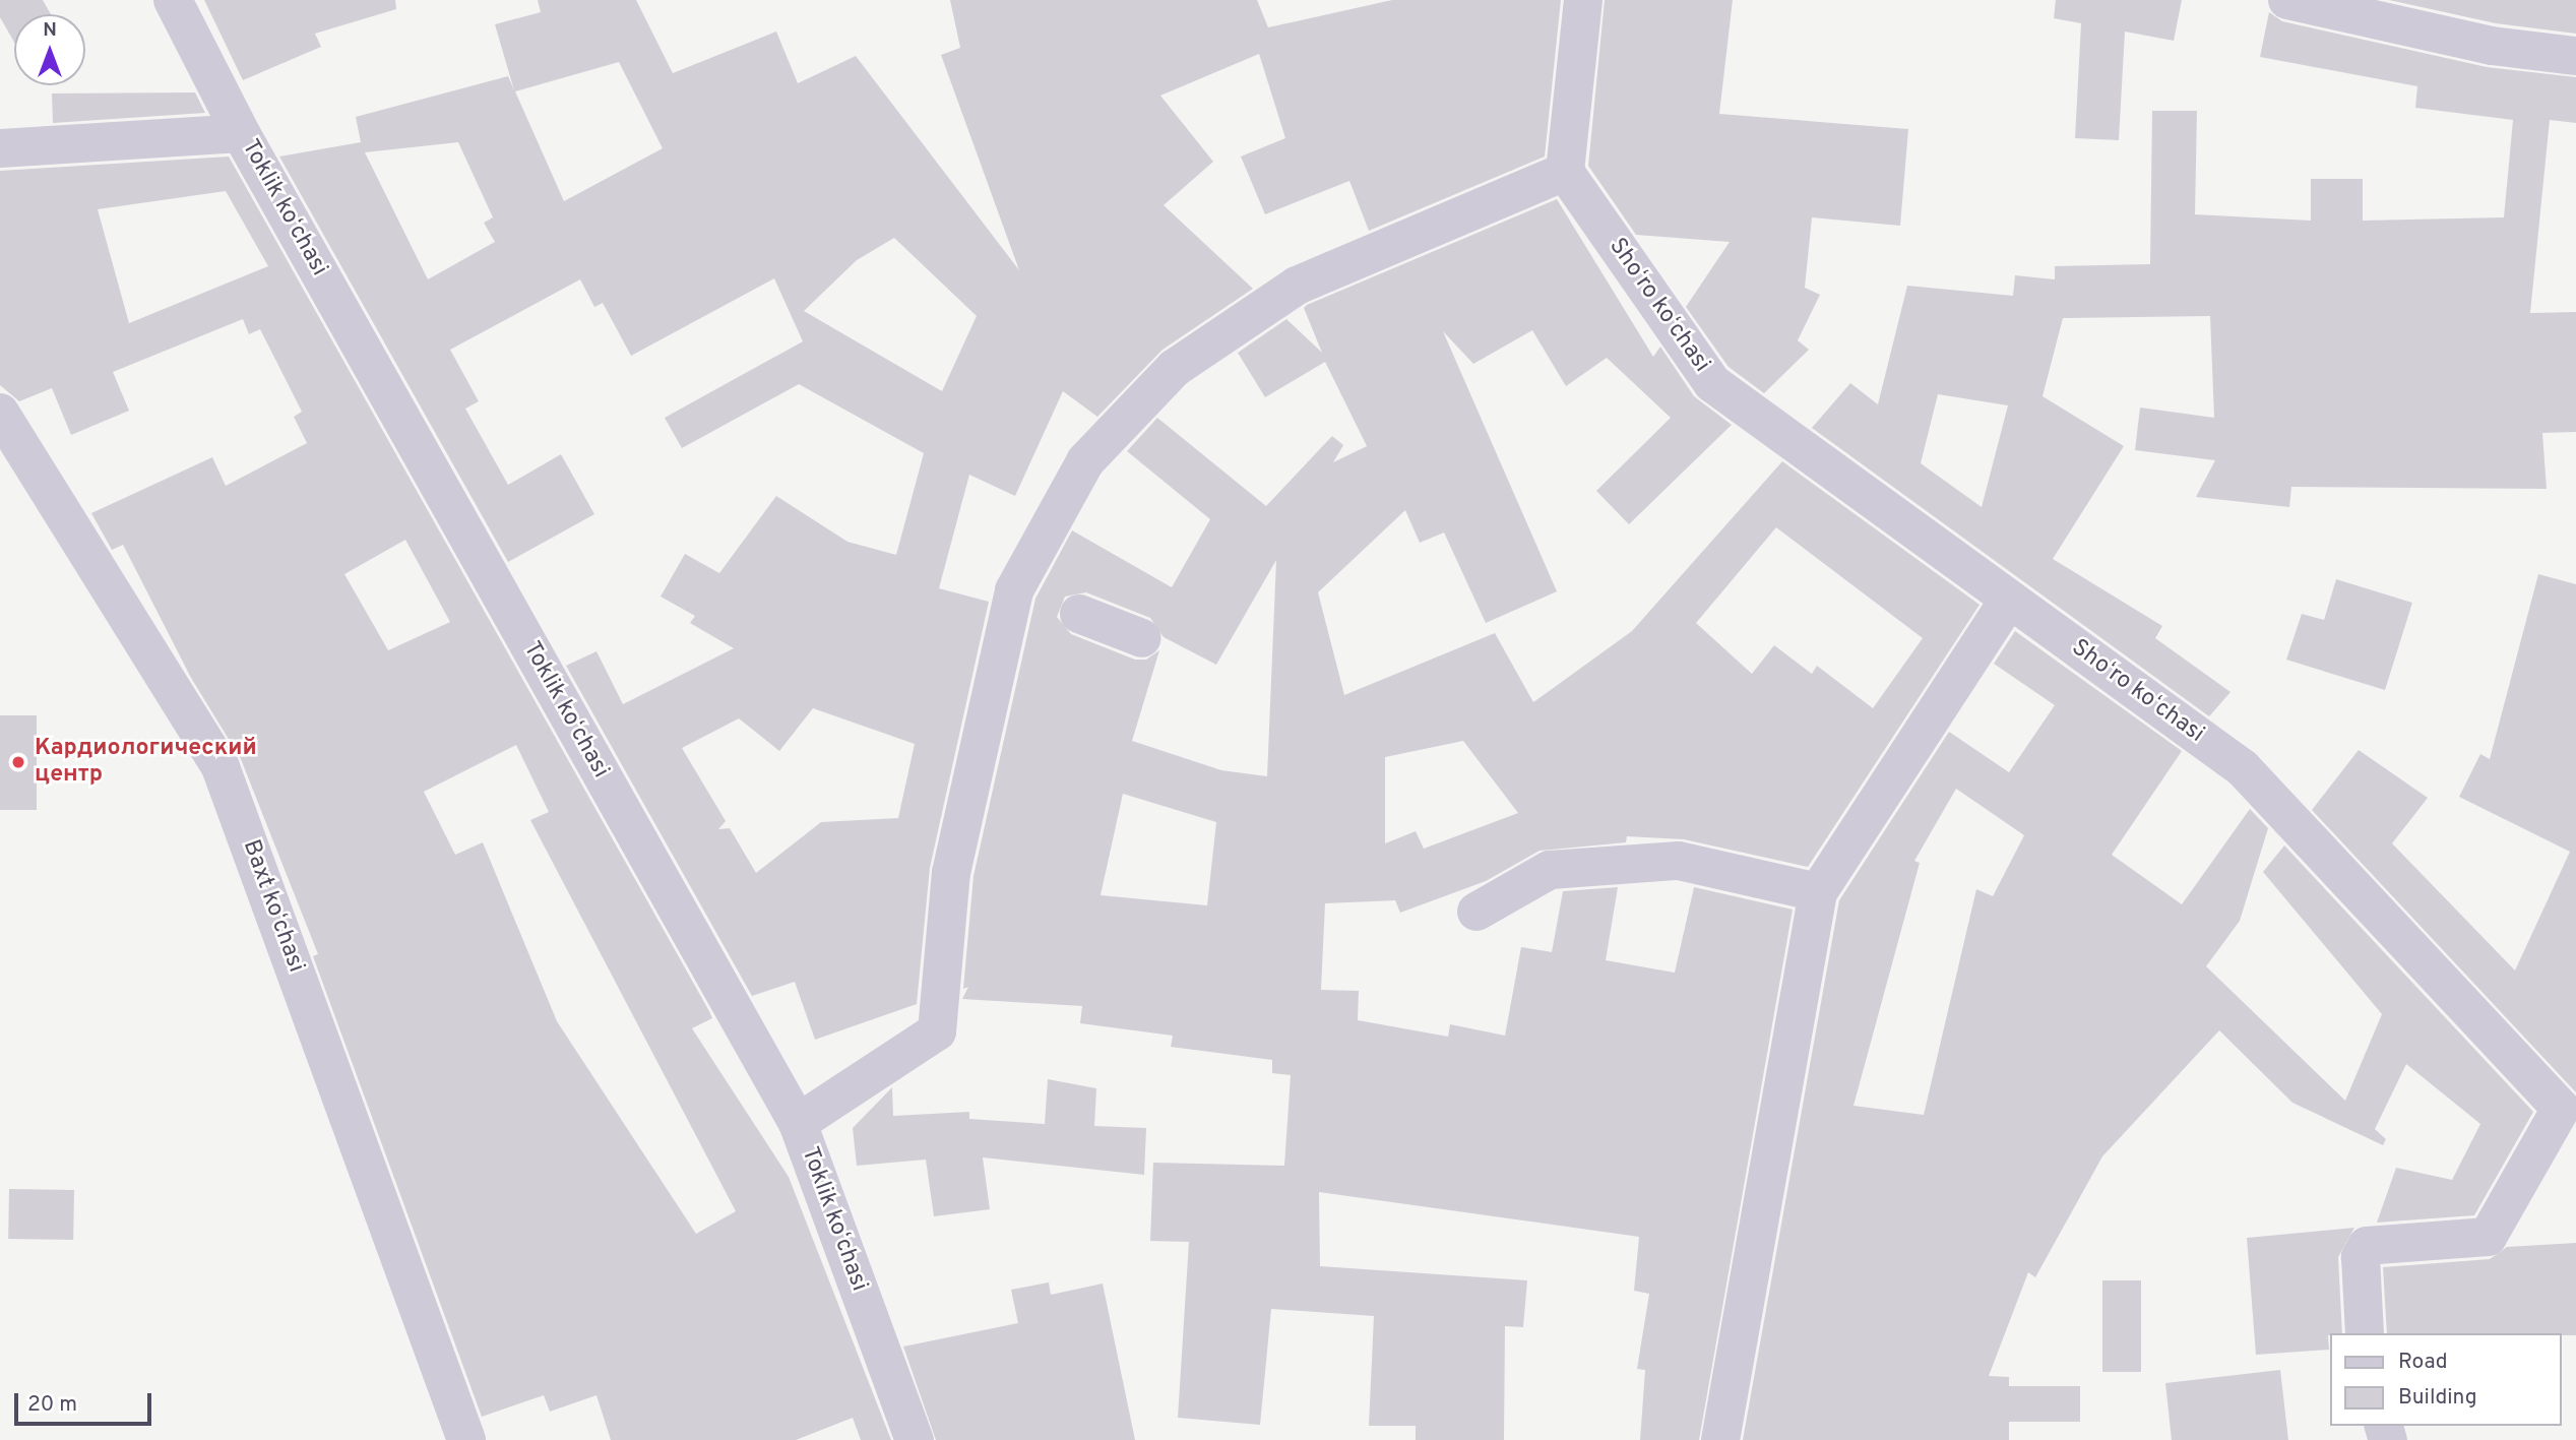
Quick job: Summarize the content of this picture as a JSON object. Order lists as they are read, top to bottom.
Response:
{
  "streets": {
    "street": ["Toklik koʻchasi", "Shoʻro koʻchasi", "Baxt koʻchasi"]
  },
  "places": ["Кардиологический центр"],
  "legend": ["Road", "Building"],
  "scale_bar": "20 m",
  "north": "top"
}
